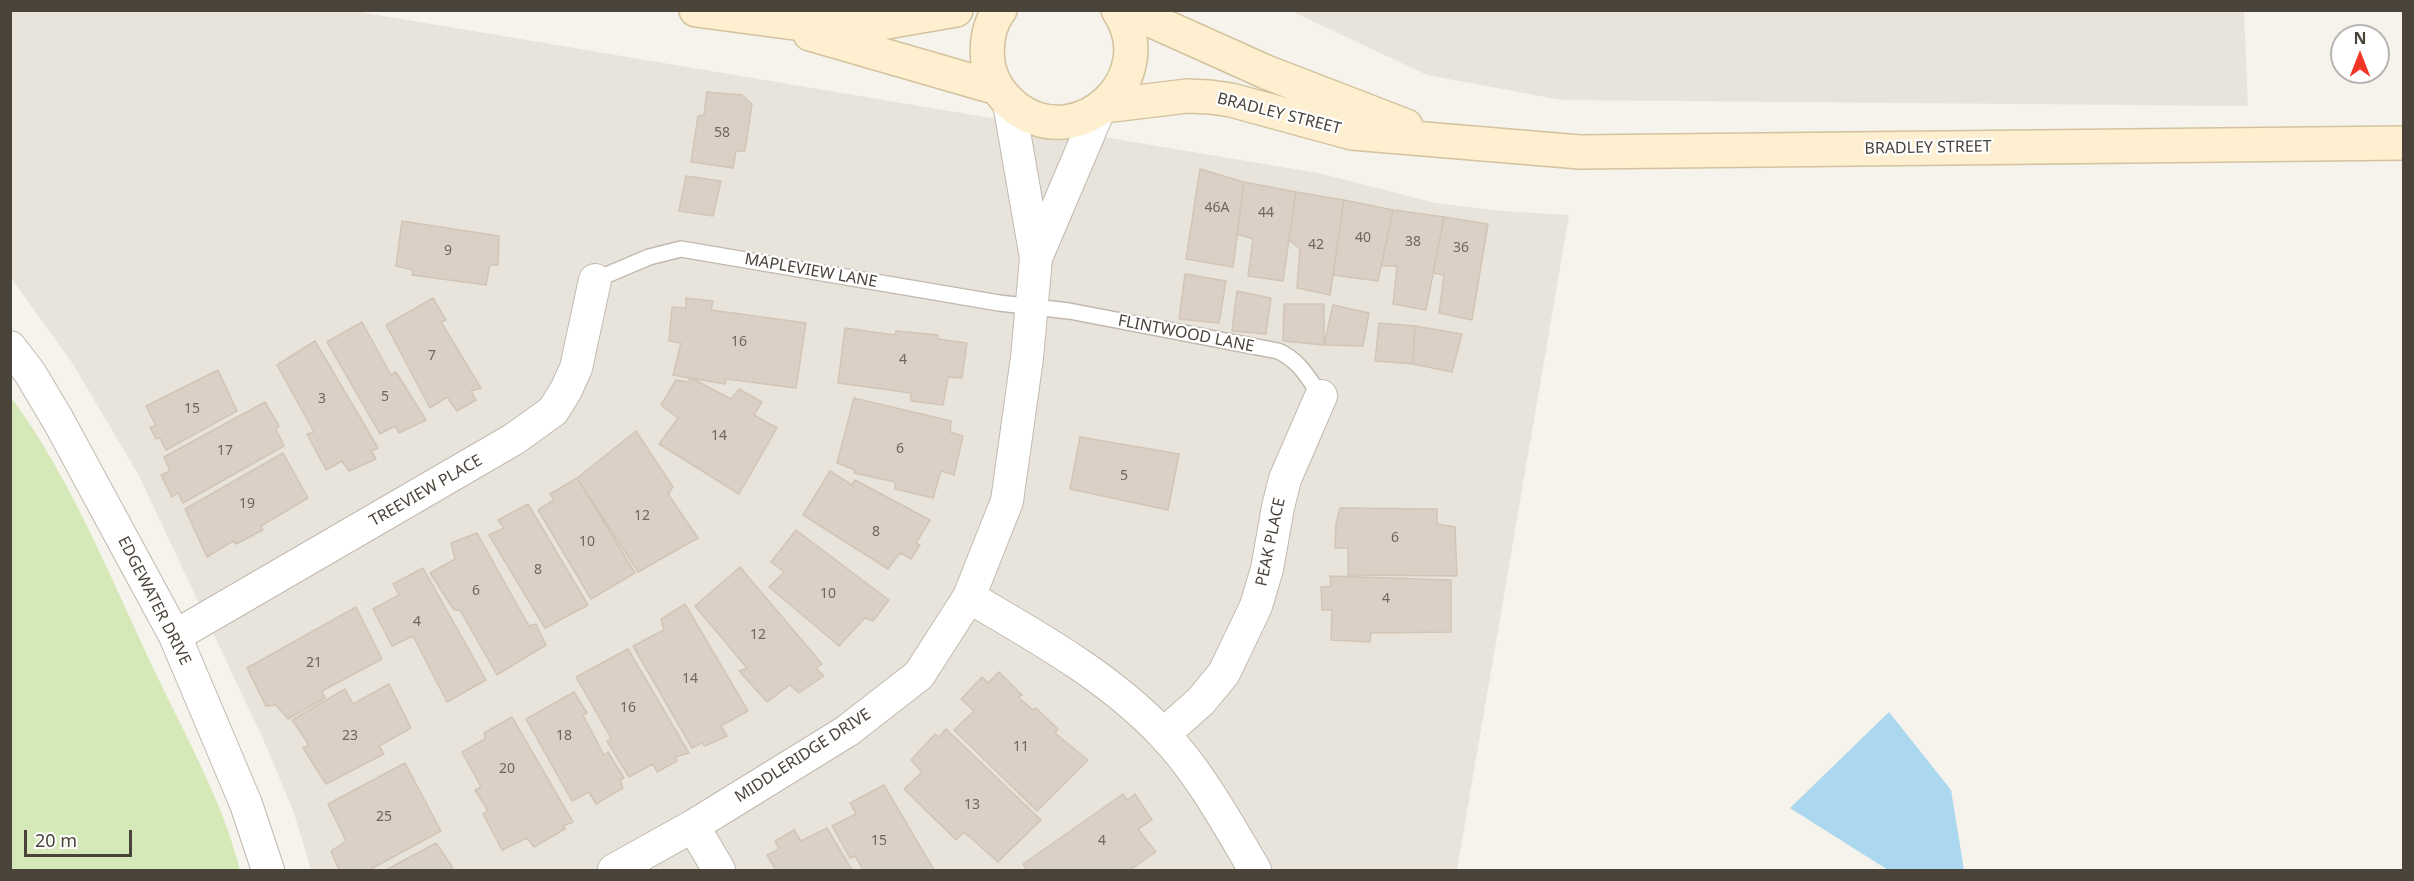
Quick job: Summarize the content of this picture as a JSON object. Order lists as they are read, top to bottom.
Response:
{
  "streets": {
    "main road": ["BRADLEY STREET"],
    "street": [
      "TREEVIEW PLACE",
      "PEAK PLACE",
      "EDGEWATER DRIVE",
      "MIDDLERIDGE DRIVE"
    ],
    "lane": ["MAPLEVIEW LANE", "FLINTWOOD LANE"]
  },
  "crossings": [
    ["BRADLEY STREET", "MIDDLERIDGE DRIVE"],
    ["MAPLEVIEW LANE", "FLINTWOOD LANE"],
    ["MAPLEVIEW LANE", "TREEVIEW PLACE"],
    ["MAPLEVIEW LANE", "MIDDLERIDGE DRIVE"],
    ["FLINTWOOD LANE", "PEAK PLACE"],
    ["FLINTWOOD LANE", "MIDDLERIDGE DRIVE"],
    ["TREEVIEW PLACE", "EDGEWATER DRIVE"]
  ],
  "house_numbers": [
    "58",
    "46A",
    "44",
    "40",
    "38",
    "42",
    "36",
    "9",
    "16",
    "7",
    "4",
    "5",
    "3",
    "15",
    "14",
    "6",
    "17",
    "5",
    "19",
    "12",
    "8",
    "6",
    "10",
    "8",
    "6",
    "10",
    "4",
    "4",
    "12",
    "21",
    "14",
    "16",
    "23",
    "18",
    "11",
    "20",
    "13",
    "25",
    "15",
    "4"
  ],
  "scale_bar": "20 m",
  "north": "top"
}
